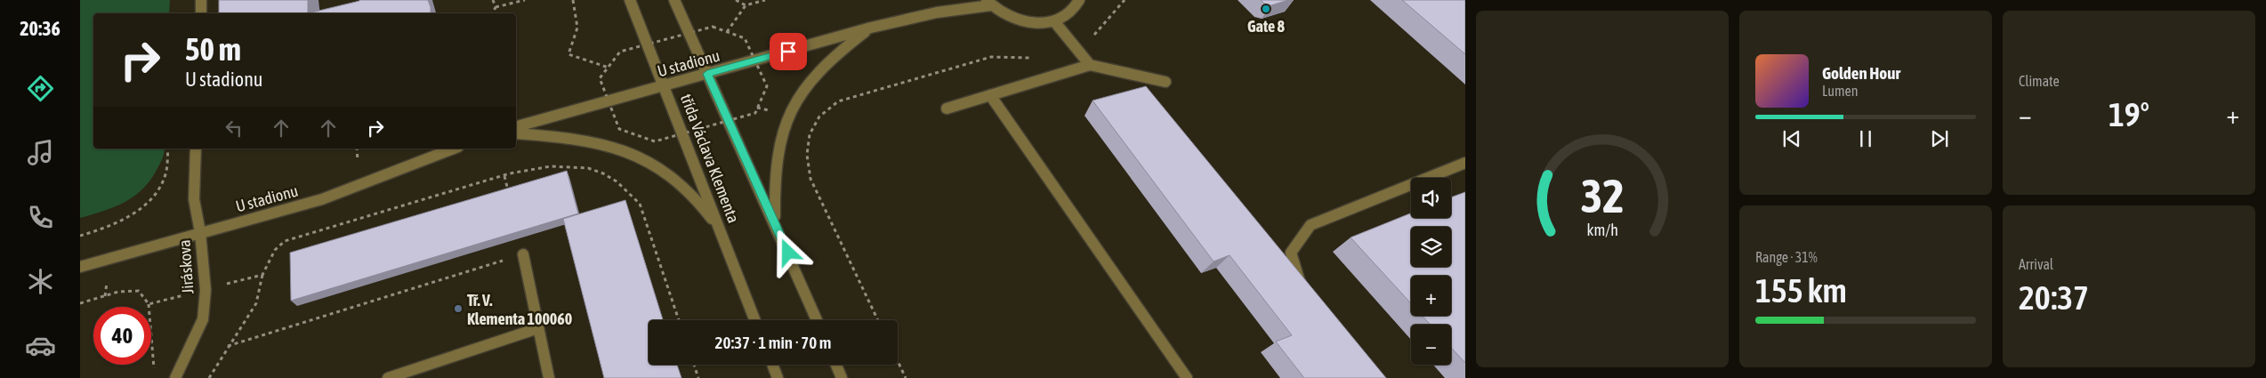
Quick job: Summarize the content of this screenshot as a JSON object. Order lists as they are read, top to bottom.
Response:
{
  "streets": {
    "street": ["U stadionu", "třída Václava Klementa", "Jiráskova"]
  },
  "crossings": [
    ["U stadionu", "třída Václava Klementa"],
    ["U stadionu", "Jiráskova"]
  ],
  "places": ["Gate 8", "Tř. V. Klementa 100060"],
  "page": {
    "tabs": "20:36",
    "tile": [
      "Climate",
      ["Range · 31%", "155 km"],
      ["Arrival", "20:37"]
    ],
    "turn": ["50 m", "U stadionu"],
    "song": ["Golden Hour", "Lumen"],
    "heat": ["−", "19°", "+"],
    "map_buttons": ["+", "−"],
    "limit": "40",
    "trip": "20:37 · 1 min · 70 m",
    "gauge": ["32", "km/h"]
  }
}
